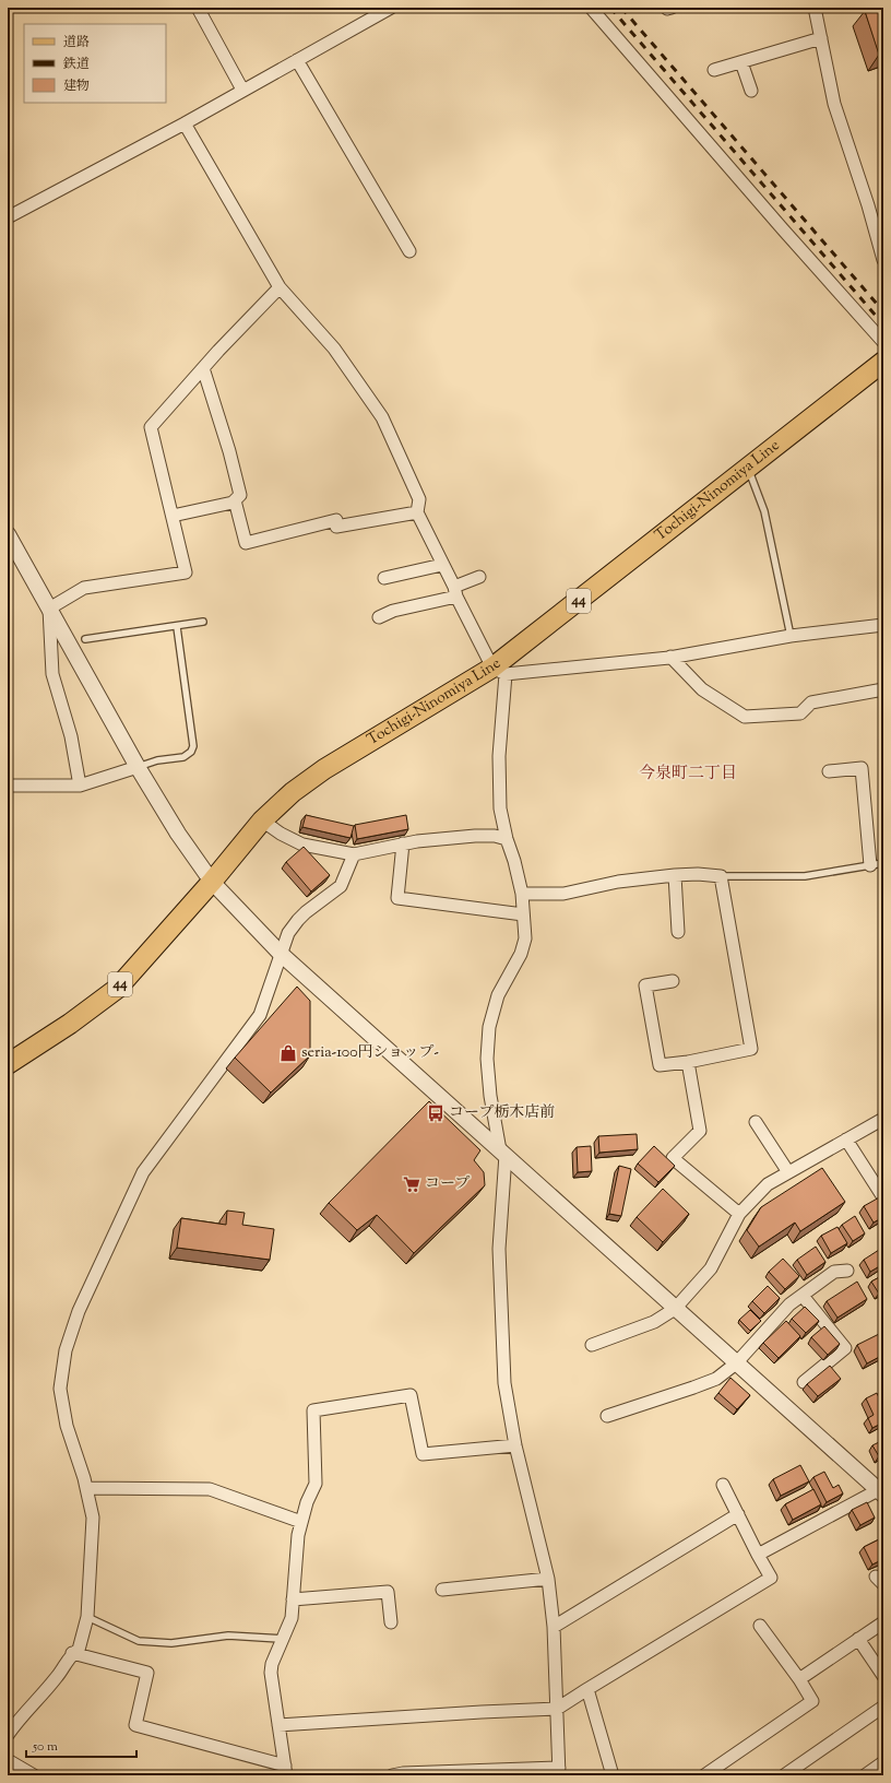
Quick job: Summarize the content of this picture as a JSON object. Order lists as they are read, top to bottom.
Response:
{
  "streets": {
    "main road": ["Tochigi-Ninomiya Line", "44"]
  },
  "districts": ["今泉町二丁目"],
  "places": {
    "shop": ["seria-100円ショップ-"],
    "bus stop": ["コープ栃木店前"],
    "supermarket": ["コープ"]
  },
  "legend": ["道路", "鉄道", "建物"],
  "scale_bar": "50 m"
}
